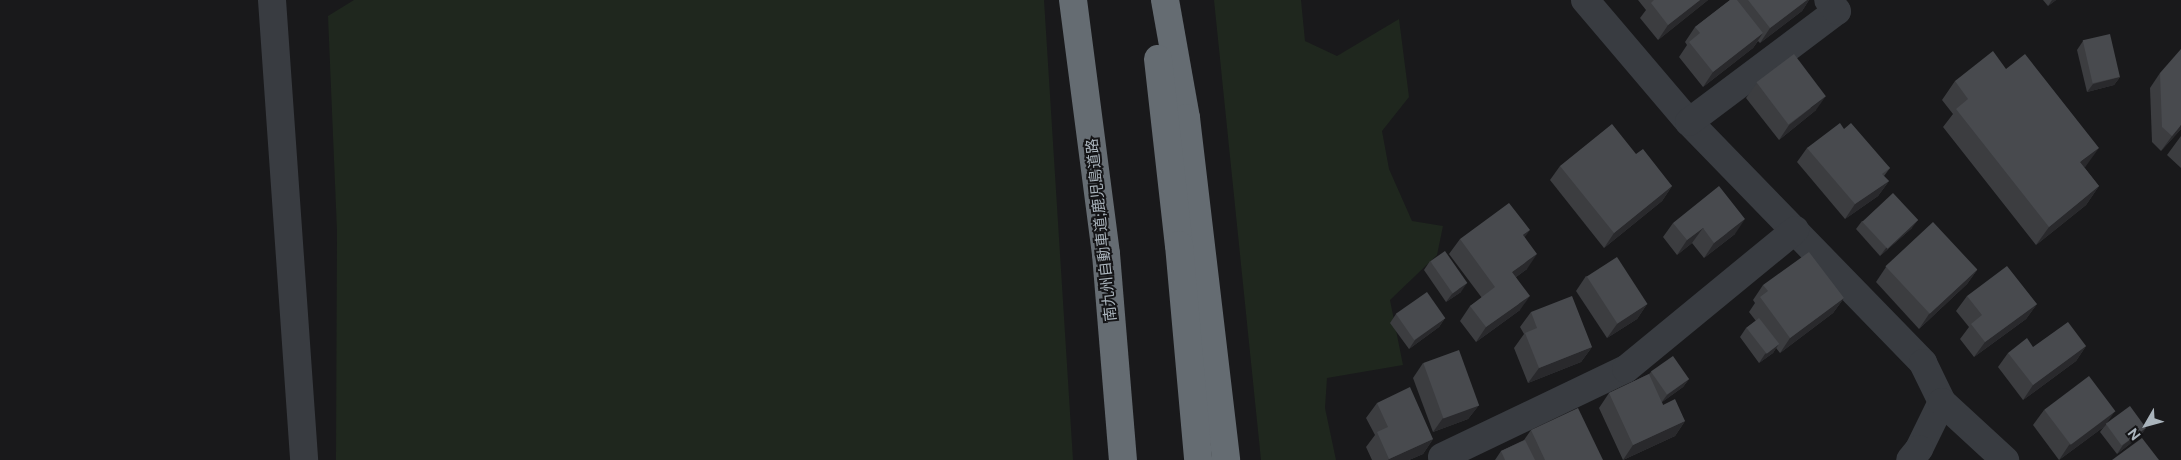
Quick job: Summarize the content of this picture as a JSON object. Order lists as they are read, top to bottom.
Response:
{
  "streets": {
    "highway": ["南九州自動車道;鹿児島道路"]
  },
  "north": "bottom left"
}
